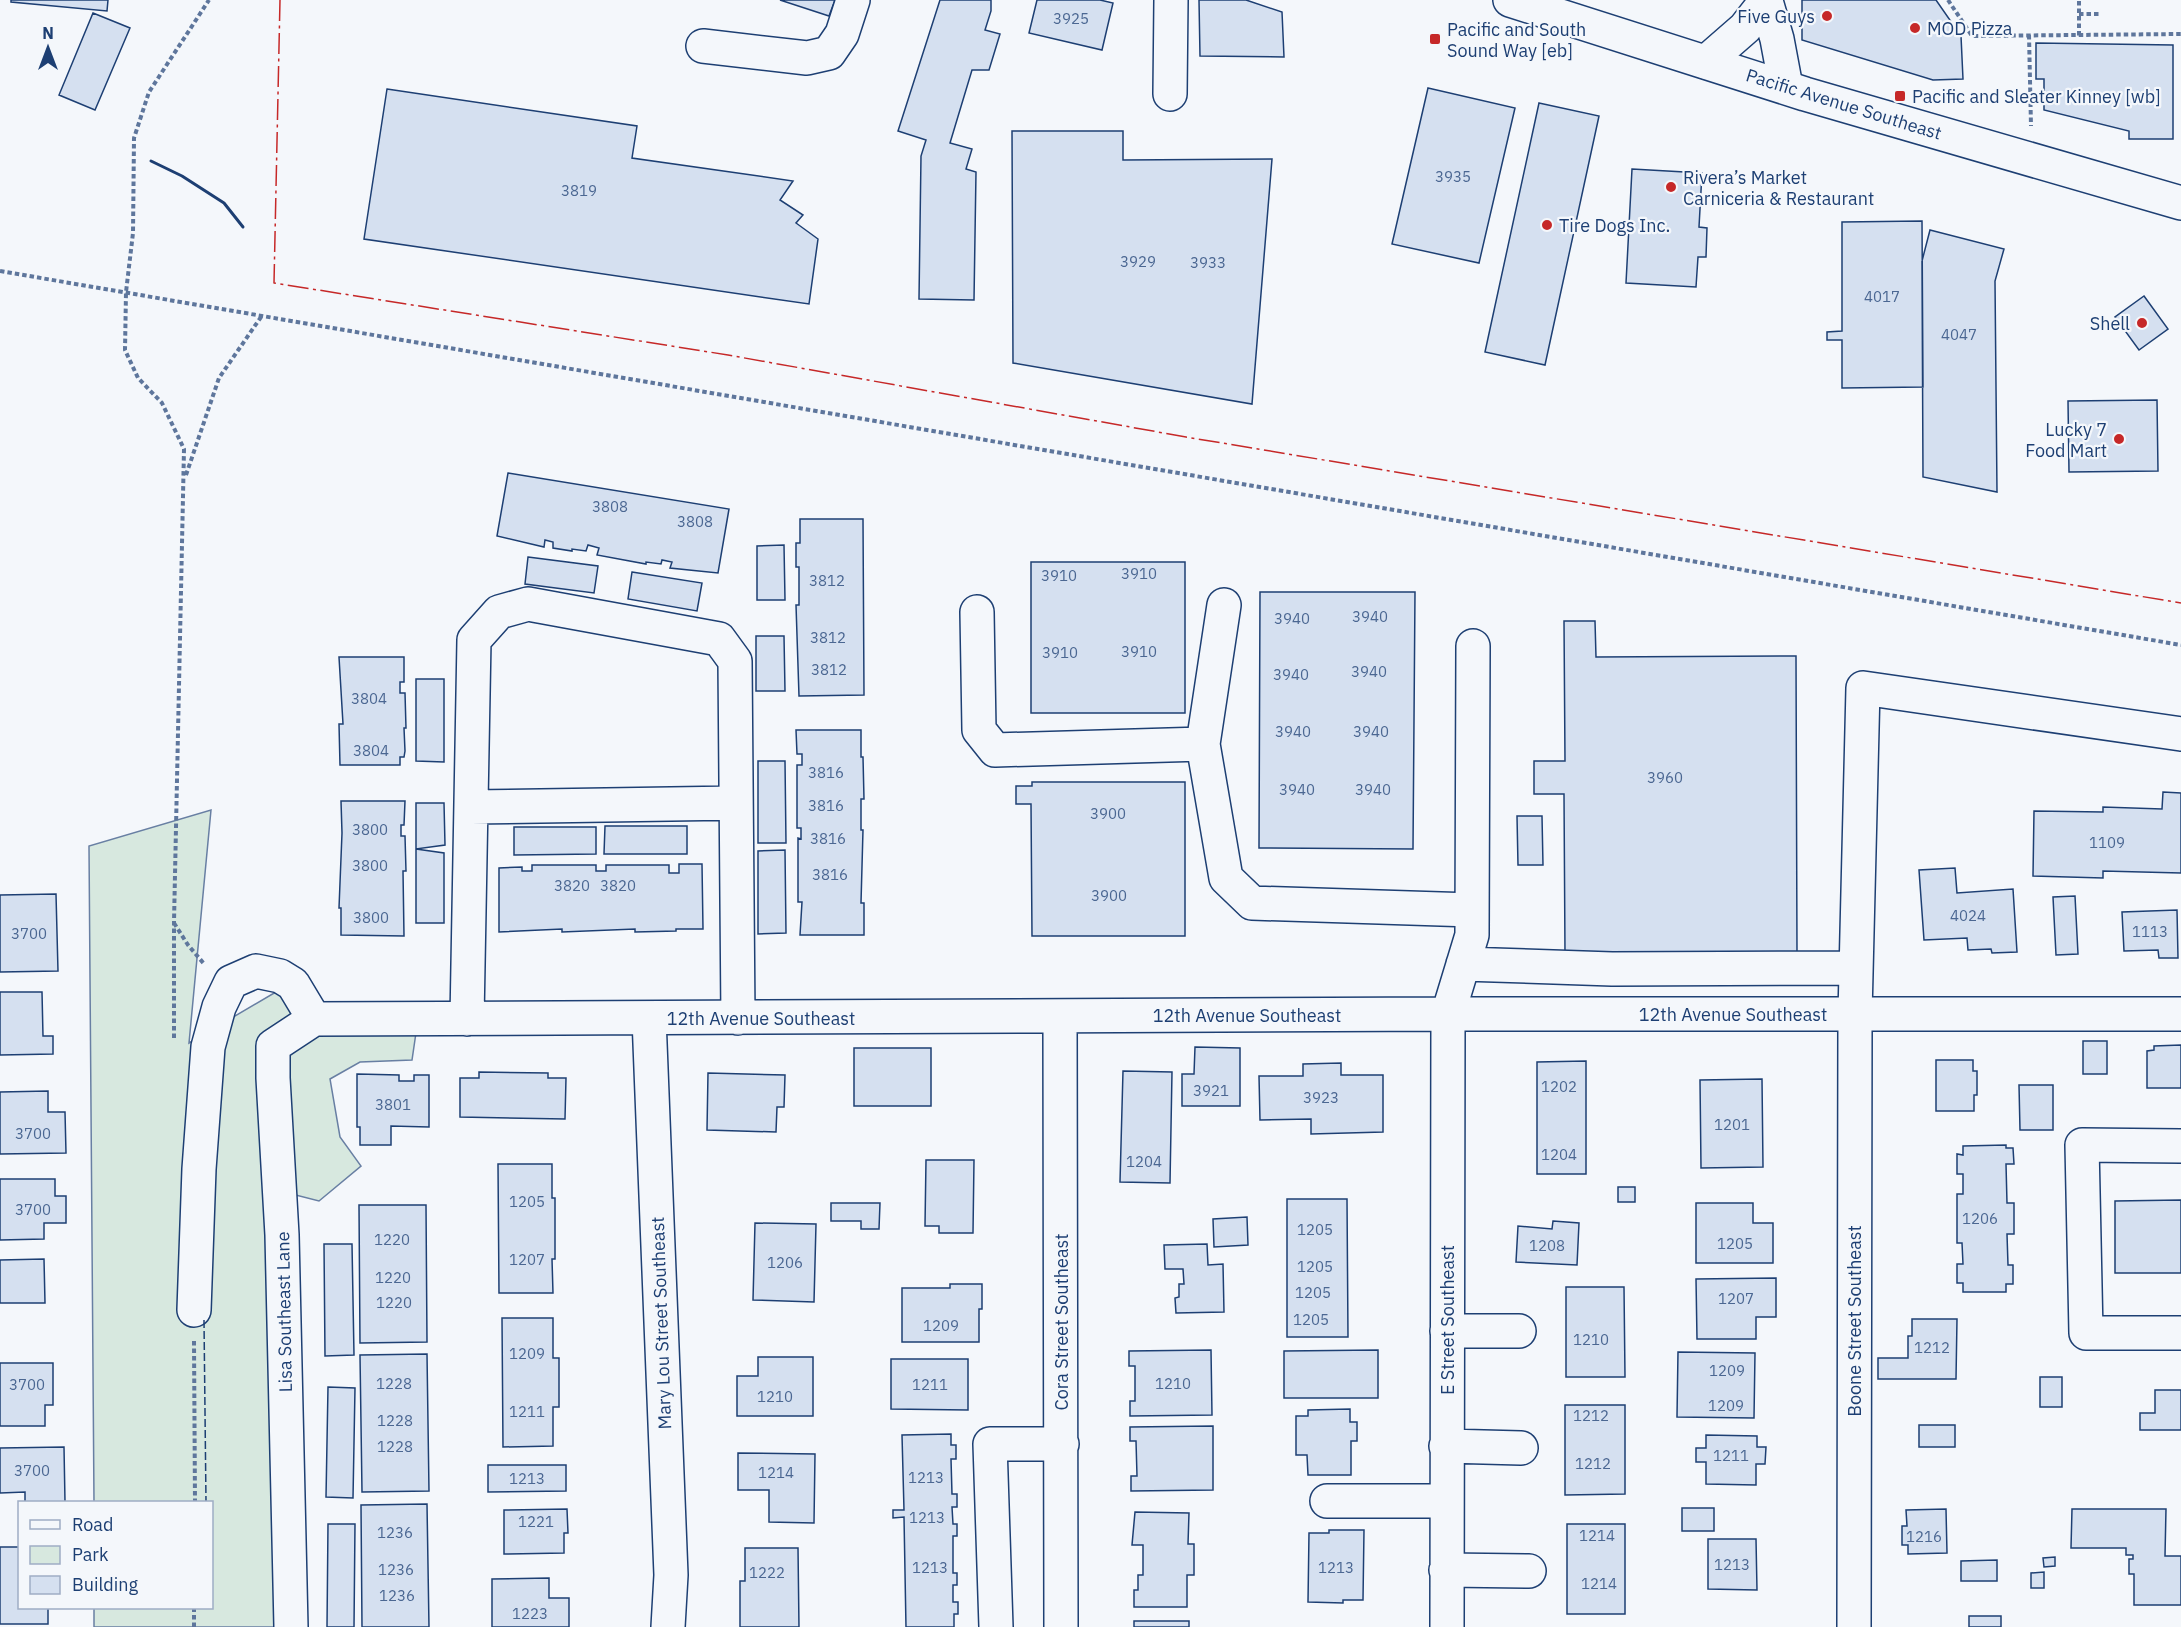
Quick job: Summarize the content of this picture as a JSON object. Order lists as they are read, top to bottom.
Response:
{
  "streets": {
    "street": [
      "Pacific Avenue Southeast",
      "12th Avenue Southeast",
      "Lisa Southeast Lane",
      "E Street Southeast",
      "Boone Street Southeast",
      "Cora Street Southeast",
      "Mary Lou Street Southeast"
    ]
  },
  "crossings": [
    ["12th Avenue Southeast", "Lisa Southeast Lane"],
    ["12th Avenue Southeast", "E Street Southeast"],
    ["12th Avenue Southeast", "Boone Street Southeast"],
    ["12th Avenue Southeast", "Cora Street Southeast"],
    ["12th Avenue Southeast", "Mary Lou Street Southeast"]
  ],
  "places": {
    "other": [
      "Five Guys",
      "MOD Pizza",
      "Rivera’s Market Carniceria & Restaurant",
      "Tire Dogs Inc.",
      "Shell",
      "Lucky 7 Food Mart"
    ],
    "transit": ["Pacific and South Sound Way [eb]", "Pacific and Sleater Kinney [wb]"]
  },
  "house_numbers": [
    "3925",
    "3935",
    "3819",
    "3929",
    "3933",
    "4017",
    "4047",
    "3808",
    "3808",
    "3910",
    "3910",
    "3812",
    "3940",
    "3940",
    "3812",
    "3910",
    "3910",
    "3812",
    "3940",
    "3940",
    "3804",
    "3940",
    "3940",
    "3804",
    "3816",
    "3960",
    "3940",
    "3940",
    "3816",
    "3900",
    "3800",
    "3816",
    "1109",
    "3800",
    "3816",
    "3820",
    "3820",
    "3900",
    "4024",
    "3800",
    "1113",
    "3700",
    "1202",
    "3921",
    "3923",
    "3801",
    "1201",
    "3700",
    "1204",
    "1204",
    "1205",
    "3700",
    "1206",
    "1205",
    "1220",
    "1205",
    "1208",
    "1207",
    "1206",
    "1205",
    "1220",
    "1205",
    "1207",
    "1220",
    "1205",
    "1209",
    "1210",
    "1212",
    "1209",
    "1209",
    "1228",
    "1210",
    "3700",
    "1211",
    "1210",
    "1209",
    "1211",
    "1212",
    "1228",
    "1228",
    "1211",
    "1212",
    "3700",
    "1214",
    "1213",
    "1213",
    "1213",
    "1221",
    "1236",
    "1214",
    "1216",
    "1213",
    "1213",
    "1213",
    "1236",
    "1222",
    "1214",
    "1236",
    "1223"
  ],
  "legend": ["Road", "Park", "Building"],
  "north": "top"
}
